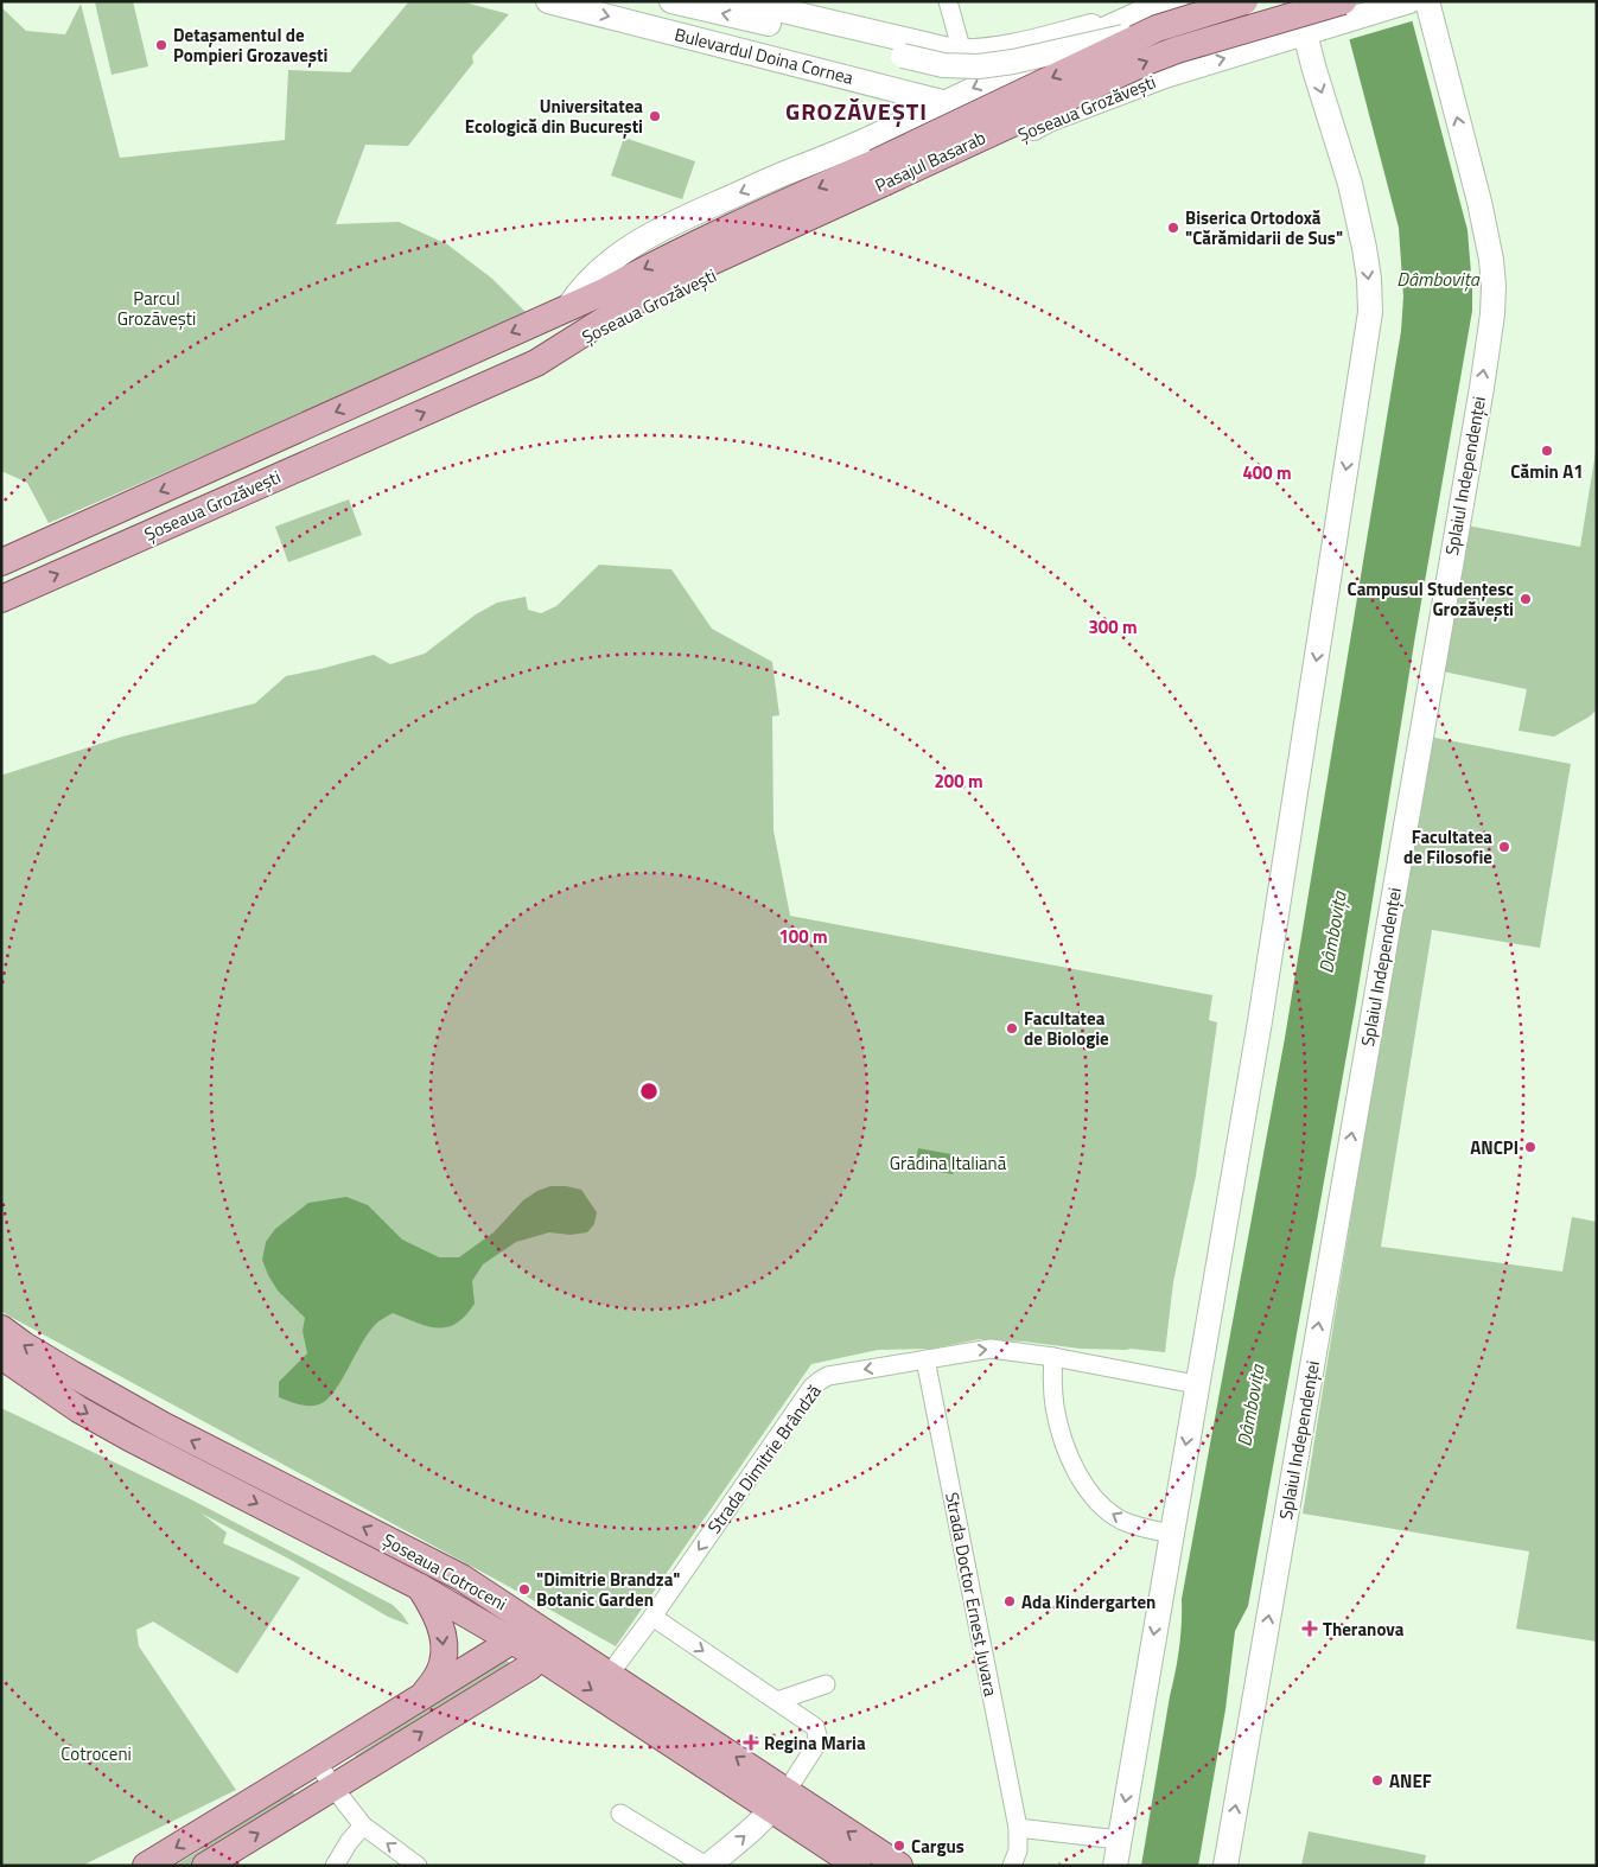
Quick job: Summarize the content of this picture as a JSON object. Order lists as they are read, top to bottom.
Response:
{
  "streets": {
    "main road": [
      "Bulevardul Doina Cornea",
      "Șoseaua Grozăvești",
      "Pasajul Basarab",
      "Splaiul Independenței",
      "Șoseaua Cotroceni"
    ],
    "street": ["Strada Dimitrie Brândză", "Strada Doctor Ernest Juvara"]
  },
  "crossings": [
    ["Bulevardul Doina Cornea", "Șoseaua Grozăvești"],
    ["Bulevardul Doina Cornea", "Pasajul Basarab"],
    ["Șoseaua Grozăvești", "Pasajul Basarab"],
    ["Strada Dimitrie Brândză", "Șoseaua Cotroceni"],
    ["Strada Dimitrie Brândză", "Strada Doctor Ernest Juvara"]
  ],
  "districts": ["GROZĂVEŞTI"],
  "water": ["Dâmbovița"],
  "parks": ["Parcul Grozăvești", "Grădina Italiană", "Cotroceni"],
  "places": {
    "other": [
      "Detașamentul de Pompieri Grozavești",
      "Universitatea Ecologică din București",
      "Biserica Ortodoxă \"Cărămidarii de Sus\"",
      "Cămin A1",
      "Campusul Studențesc Grozăvești",
      "Facultatea de Filosofie",
      "Facultatea de Biologie",
      "ANCPI",
      "\"Dimitrie Brandza\" Botanic Garden",
      "Ada Kindergarten",
      "ANEF",
      "Cargus"
    ],
    "health": ["Theranova", "Regina Maria"]
  },
  "rings": [
    "400 m",
    "300 m",
    "200 m",
    "100 m"
  ]
}
